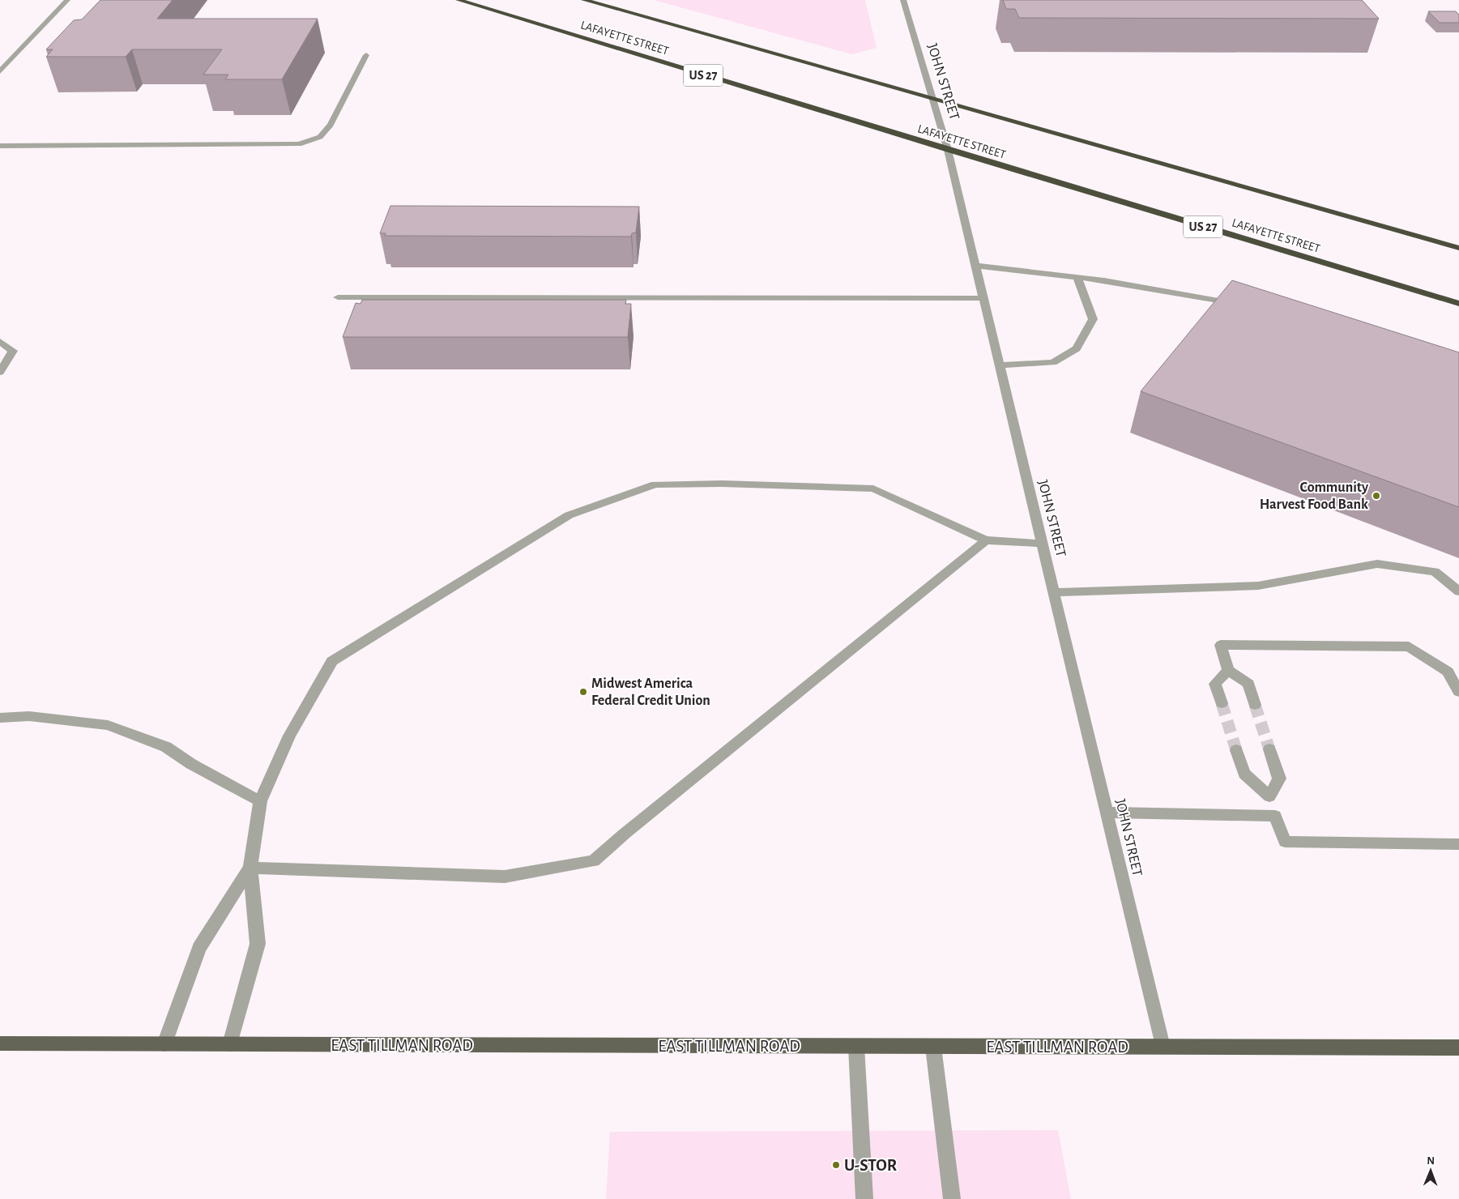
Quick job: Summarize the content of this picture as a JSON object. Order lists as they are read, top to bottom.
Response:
{
  "streets": {
    "highway": ["LAFAYETTE STREET", "US 27"],
    "main road": ["EAST TILLMAN ROAD"],
    "street": ["JOHN STREET"]
  },
  "crossings": [
    ["LAFAYETTE STREET", "JOHN STREET"],
    ["JOHN STREET", "EAST TILLMAN ROAD"]
  ],
  "places": ["Community Harvest Food Bank", "Midwest America Federal Credit Union", "U-STOR"],
  "north": "top"
}
